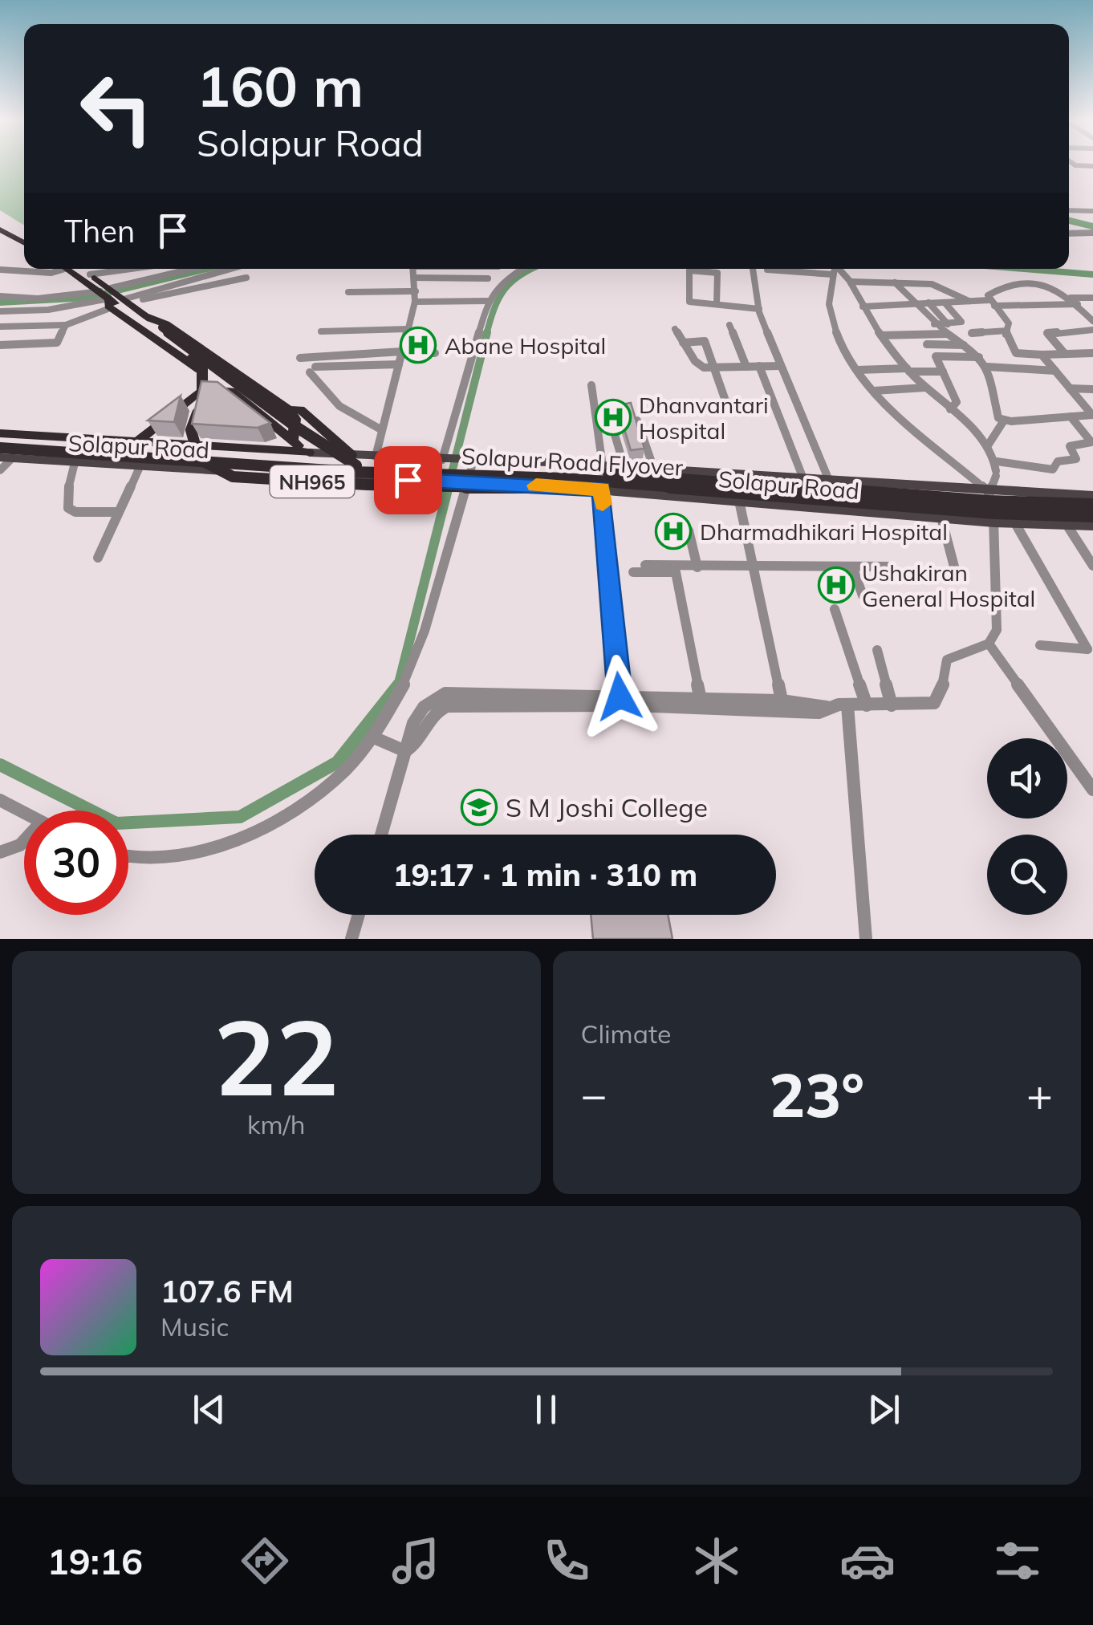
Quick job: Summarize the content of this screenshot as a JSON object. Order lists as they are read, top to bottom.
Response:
{
  "streets": {
    "highway": ["Solapur Road", "Solapur Road Flyover", "NH965"]
  },
  "crossings": [
    ["Solapur Road", "Solapur Road Flyover"],
    ["Solapur Road", "NH965"],
    ["Solapur Road Flyover", "NH965"]
  ],
  "places": {
    "hospital": [
      "Abane Hospital",
      "Dhanvantari Hospital",
      "Dharmadhikari Hospital",
      "Ushakiran General Hospital"
    ],
    "school or university": ["S M Joshi College"]
  },
  "page": {
    "turn": ["160 m", "Solapur Road"],
    "then": "Then",
    "limit": "30",
    "trip": "19:17 · 1 min · 310 m",
    "tile": [
      ["22", "km/h"],
      "Climate"
    ],
    "heat": ["−", "23°", "+"],
    "song": ["107.6 FM", "Music"],
    "tabs": "19:16"
  }
}
